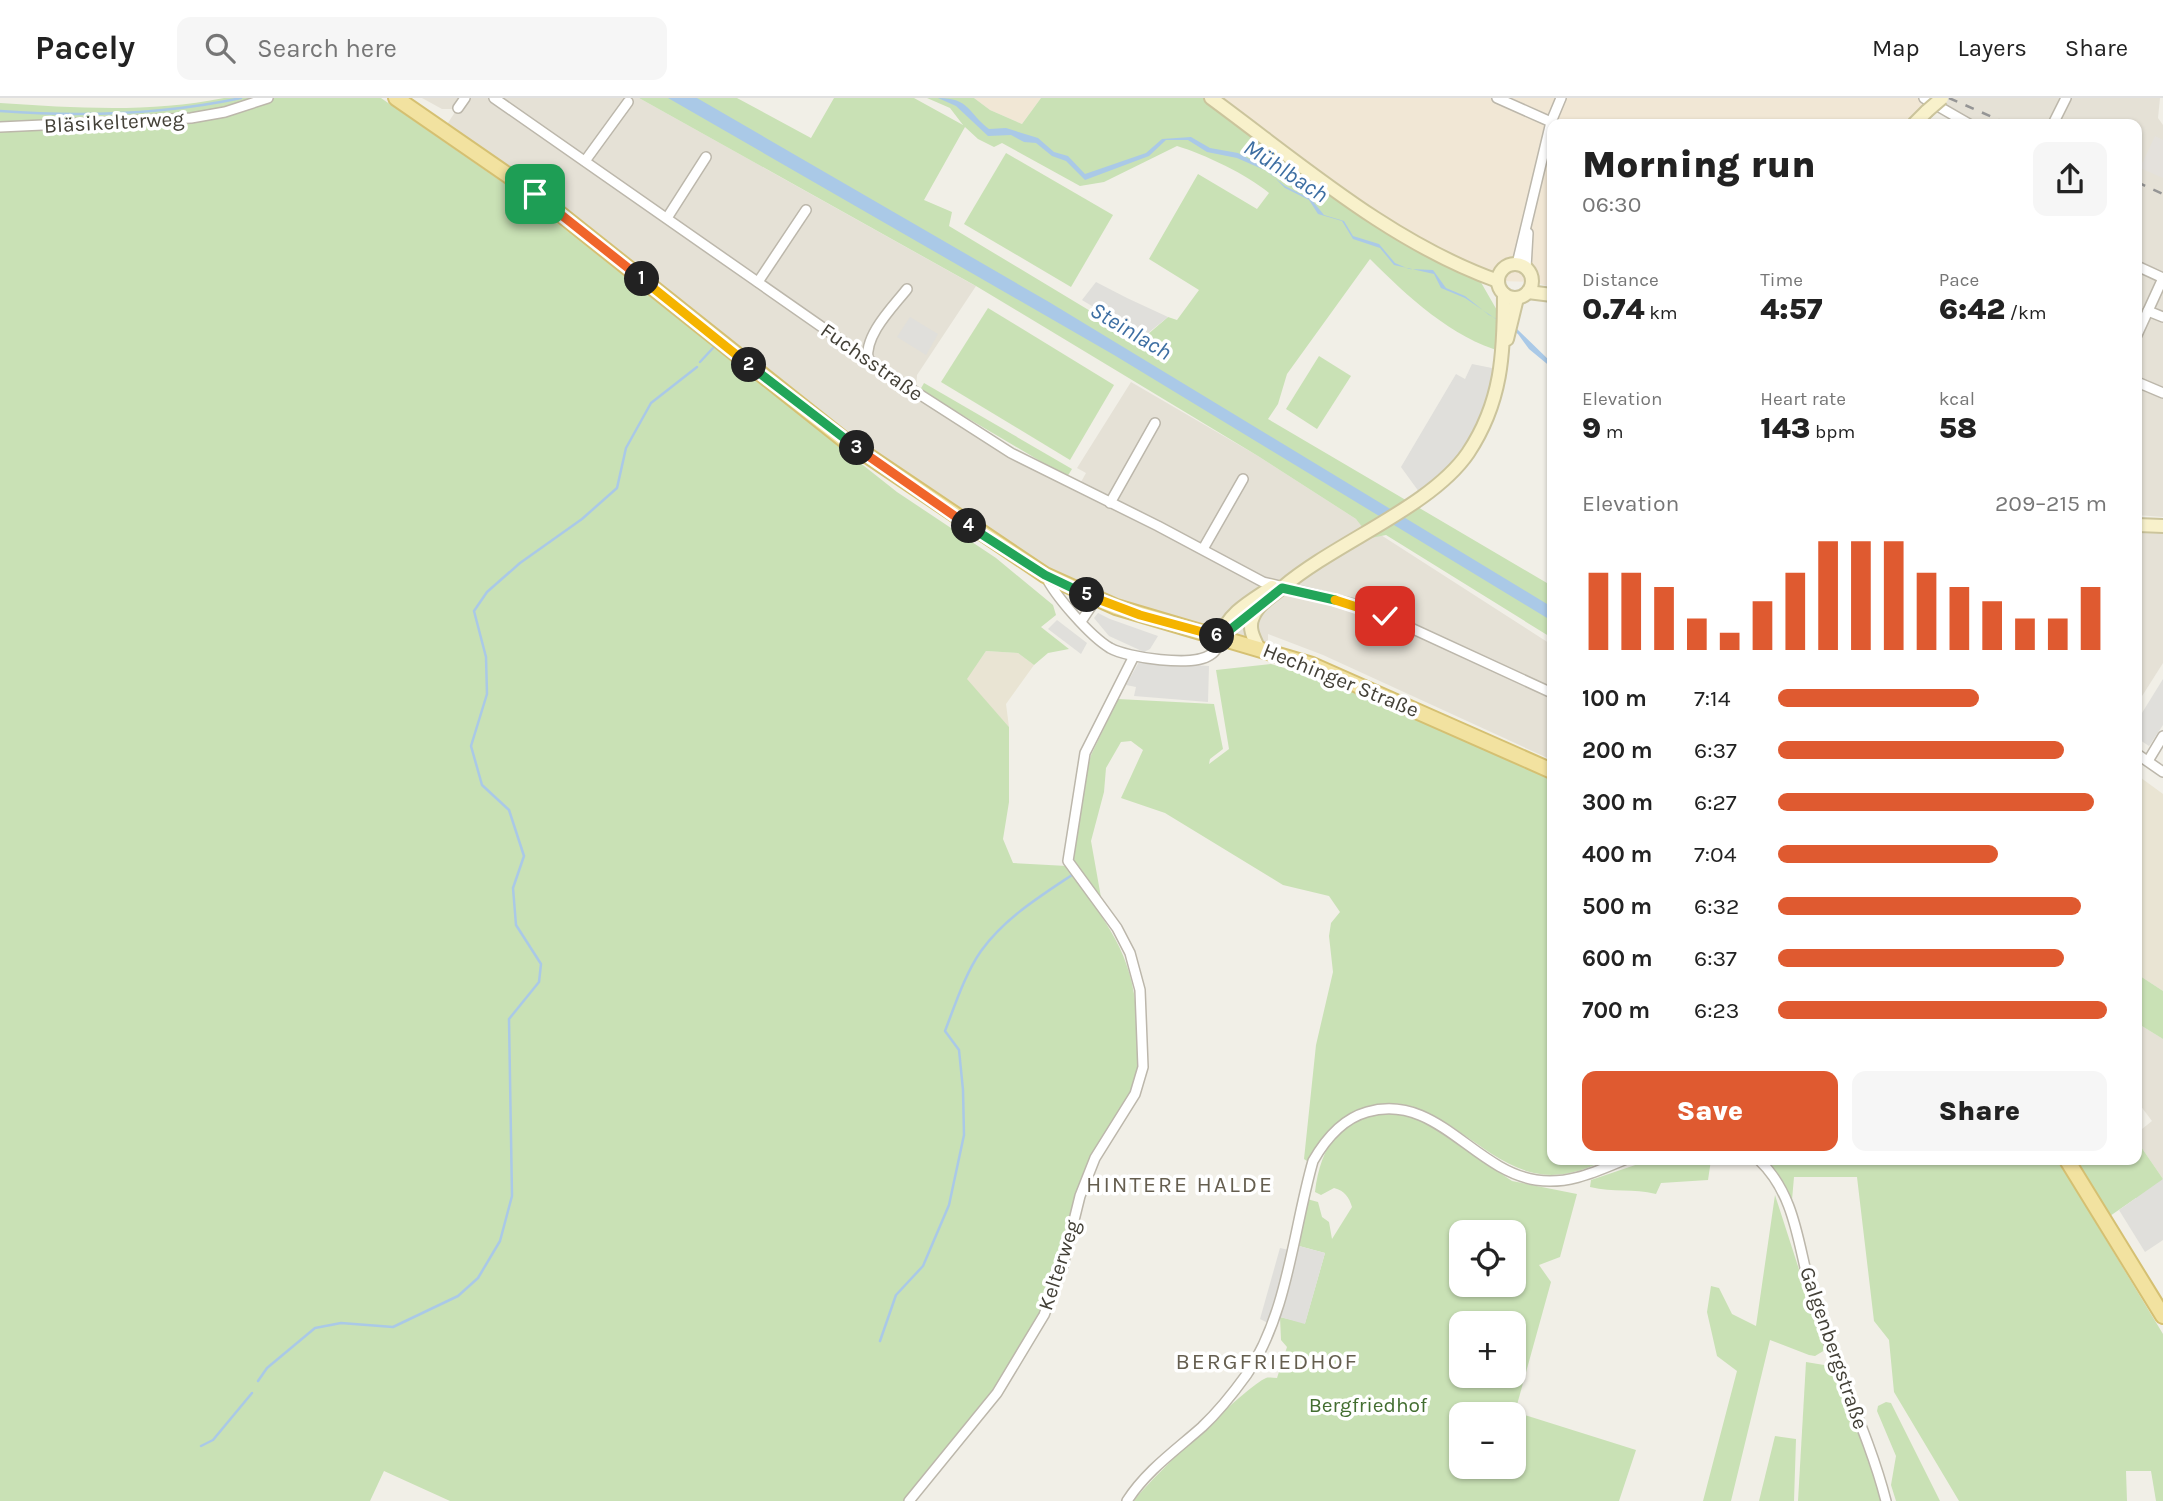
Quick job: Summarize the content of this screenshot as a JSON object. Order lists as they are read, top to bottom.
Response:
{
  "streets": {
    "main road": ["Hechinger Straße"],
    "street": [
      "Bläsikelterweg",
      "Fuchsstraße",
      "Kelterweg",
      "Galgenbergstraße"
    ]
  },
  "crossings": [
    ["Hechinger Straße", "Kelterweg"]
  ],
  "districts": ["HINTERE HALDE", "BERGFRIEDHOF"],
  "water": ["Mühlbach", "Steinlach"],
  "parks": ["Bergfriedhof"],
  "page": {
    "header": "Pacely",
    "search": "Search here",
    "nav": ["Map", "Layers", "Share"],
    "heading": ["Morning run", "06:30"],
    "stats": [
      ["Distance", "0.74 km"],
      ["Time", "4:57"],
      ["Pace", "6:42 /km"],
      ["Elevation", "9 m"],
      ["Heart rate", "143 bpm"],
      ["kcal", "58"]
    ],
    "pins": [
      "1",
      "2",
      "3",
      "4",
      "5",
      "6"
    ],
    "chart": ["Elevation", "209–215 m"],
    "list": [
      {
        "name": "100 m",
        "note": "7:14"
      },
      {
        "name": "200 m",
        "note": "6:37"
      },
      {
        "name": "300 m",
        "note": "6:27"
      },
      {
        "name": "400 m",
        "note": "7:04"
      },
      {
        "name": "500 m",
        "note": "6:32"
      },
      {
        "name": "600 m",
        "note": "6:37"
      },
      {
        "name": "700 m",
        "note": "6:23"
      }
    ],
    "buttons": ["Save", "Share"],
    "map_buttons": ["+", "−"]
  }
}
